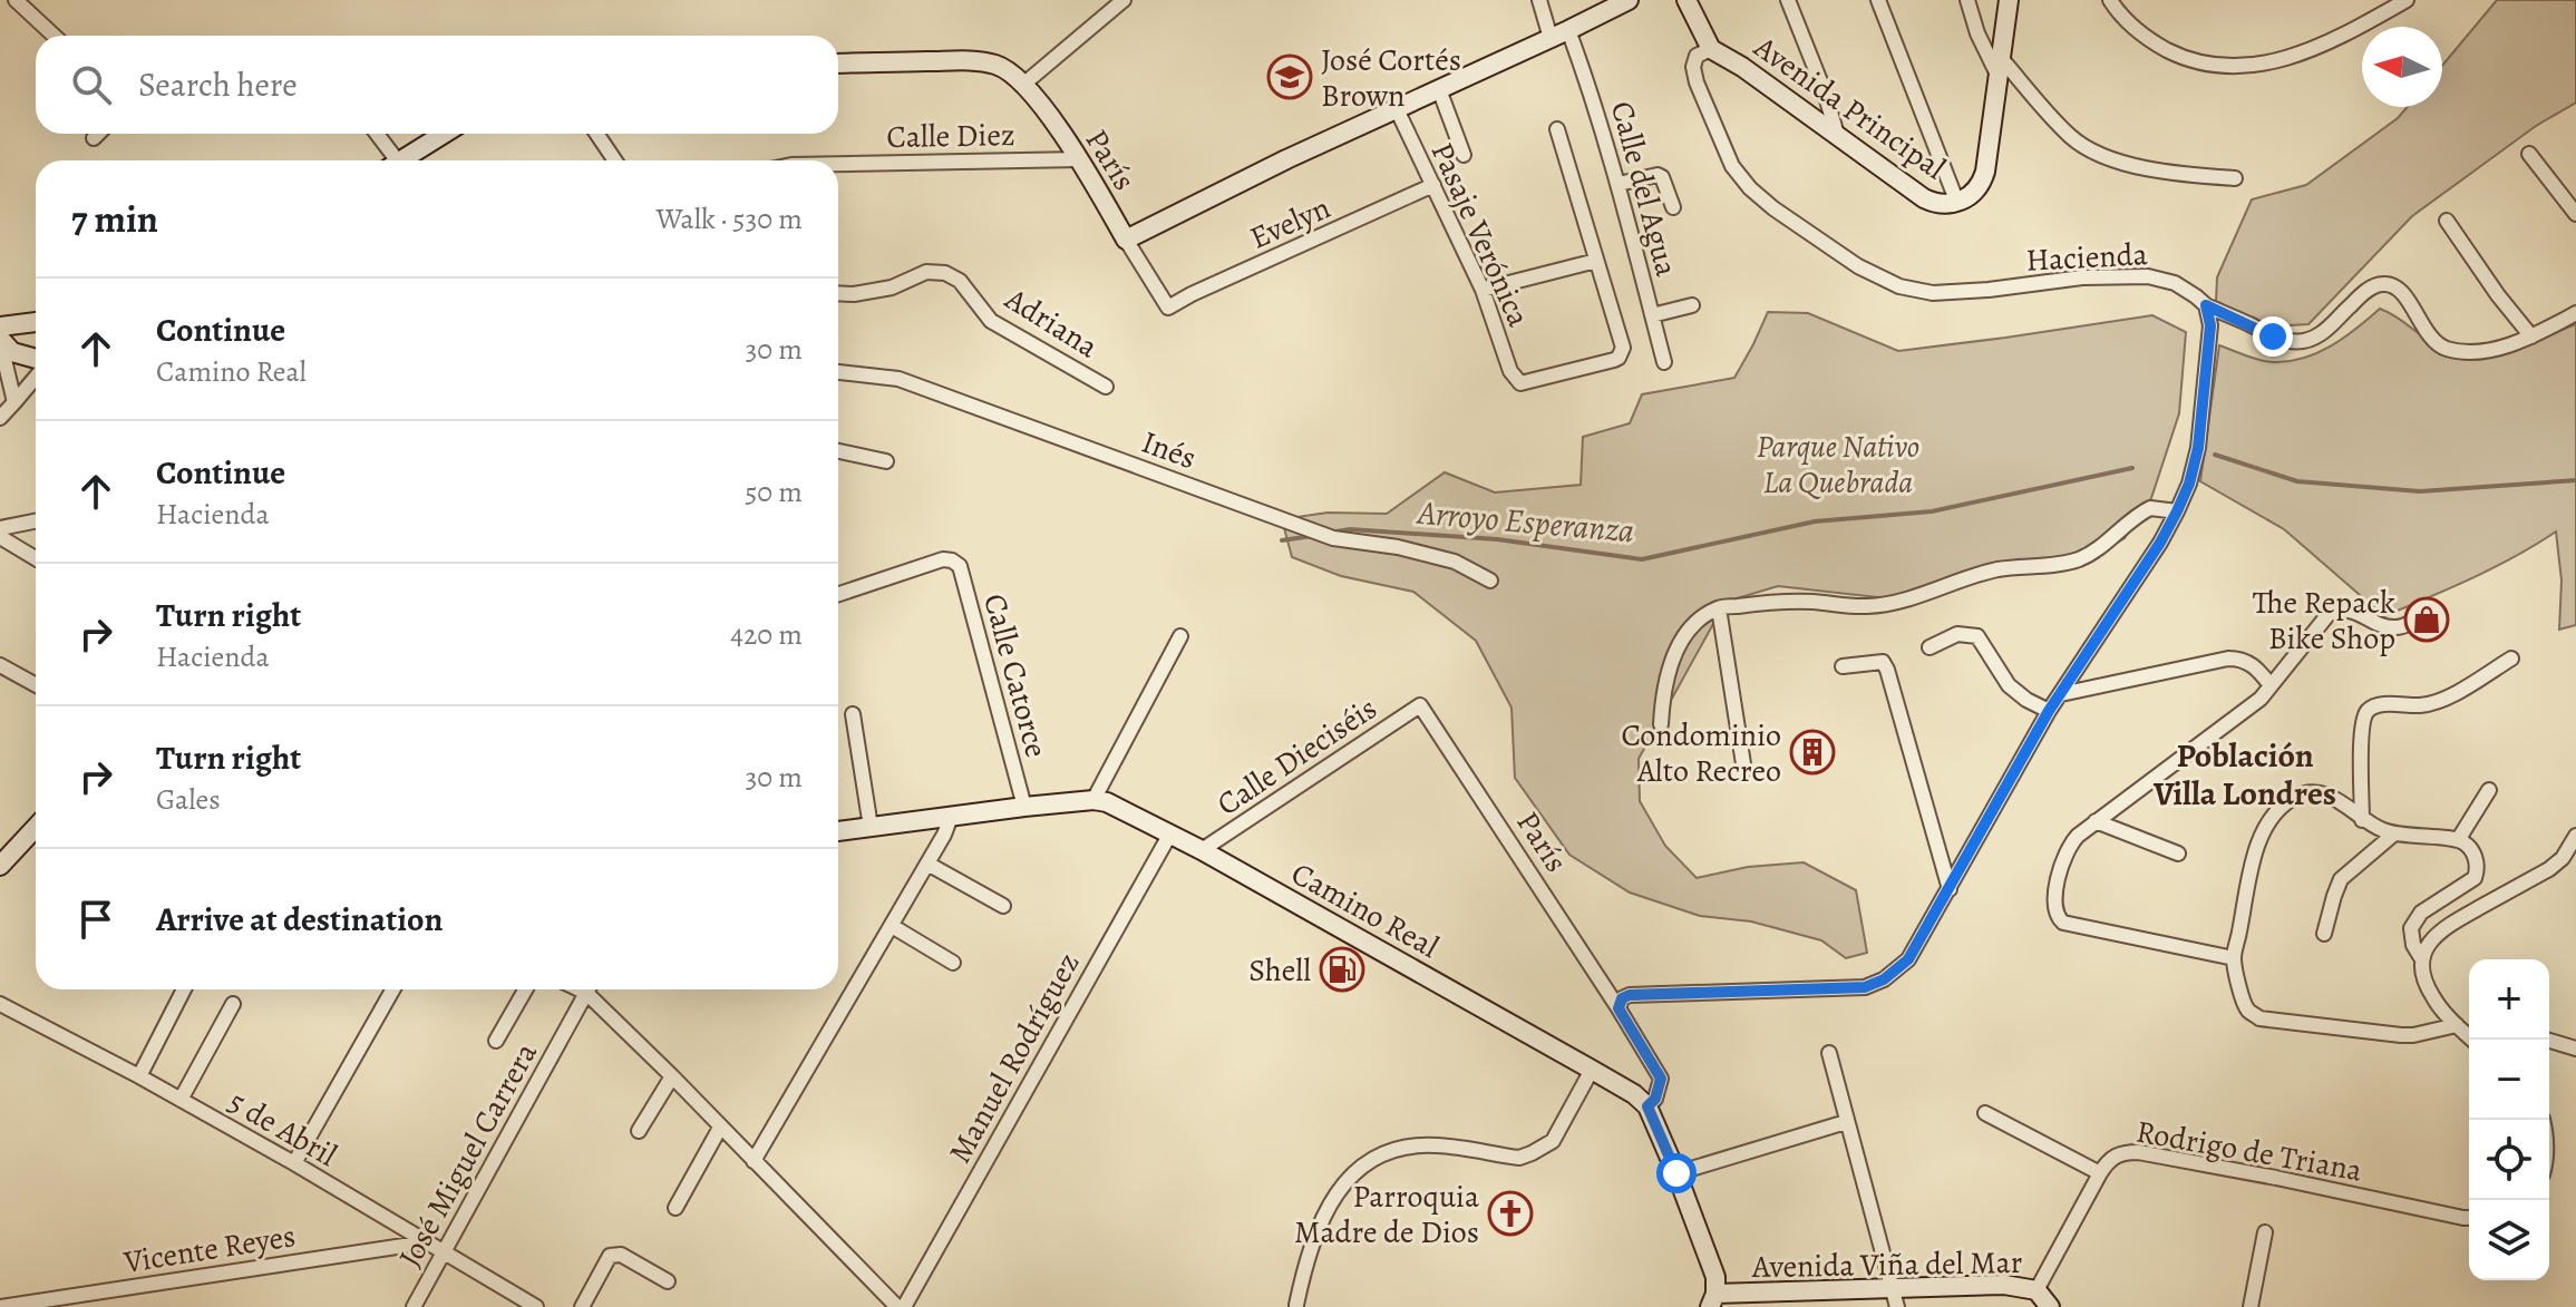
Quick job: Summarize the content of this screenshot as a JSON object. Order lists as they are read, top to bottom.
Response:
{
  "streets": {
    "street": [
      "Avenida Principal",
      "Calle Diez",
      "París",
      "Calle del Agua",
      "Evelyn",
      "Pasaje Verónica",
      "Hacienda",
      "Adriana",
      "Inés",
      "Calle Catorce",
      "Calle Dieciséis",
      "Camino Real",
      "Manuel Rodríguez",
      "5 de Abril",
      "Rodrigo de Triana",
      "José Miguel Carrera",
      "Vicente Reyes",
      "Avenida Viña del Mar"
    ]
  },
  "crossings": [
    ["Avenida Principal", "Hacienda"],
    ["Calle Diez", "París"],
    ["París", "Evelyn"],
    ["París", "Calle Dieciséis"],
    ["Evelyn", "Pasaje Verónica"],
    ["Calle Catorce", "Camino Real"],
    ["Calle Dieciséis", "Camino Real"],
    ["Camino Real", "Manuel Rodríguez"],
    ["5 de Abril", "José Miguel Carrera"],
    ["5 de Abril", "Vicente Reyes"],
    ["Rodrigo de Triana", "Avenida Viña del Mar"]
  ],
  "districts": ["Población Villa Londres"],
  "water": ["Arroyo Esperanza"],
  "parks": ["Parque Nativo La Quebrada"],
  "places": {
    "school or university": ["José Cortés Brown"],
    "shop": ["The Repack Bike Shop"],
    "building": ["Condominio Alto Recreo"],
    "fuel station": ["Shell"],
    "church": ["Parroquia Madre de Dios"]
  },
  "north": "left",
  "page": {
    "search": "Search here",
    "heading": ["7 min", "Walk · 530 m"],
    "list": [
      ["Continue", "Camino Real", "30 m"],
      ["Continue", "Hacienda", "50 m"],
      ["Turn right", "Hacienda", "420 m"],
      ["Turn right", "Gales", "30 m"],
      "Arrive at destination"
    ],
    "map_buttons": ["+", "−"]
  }
}
